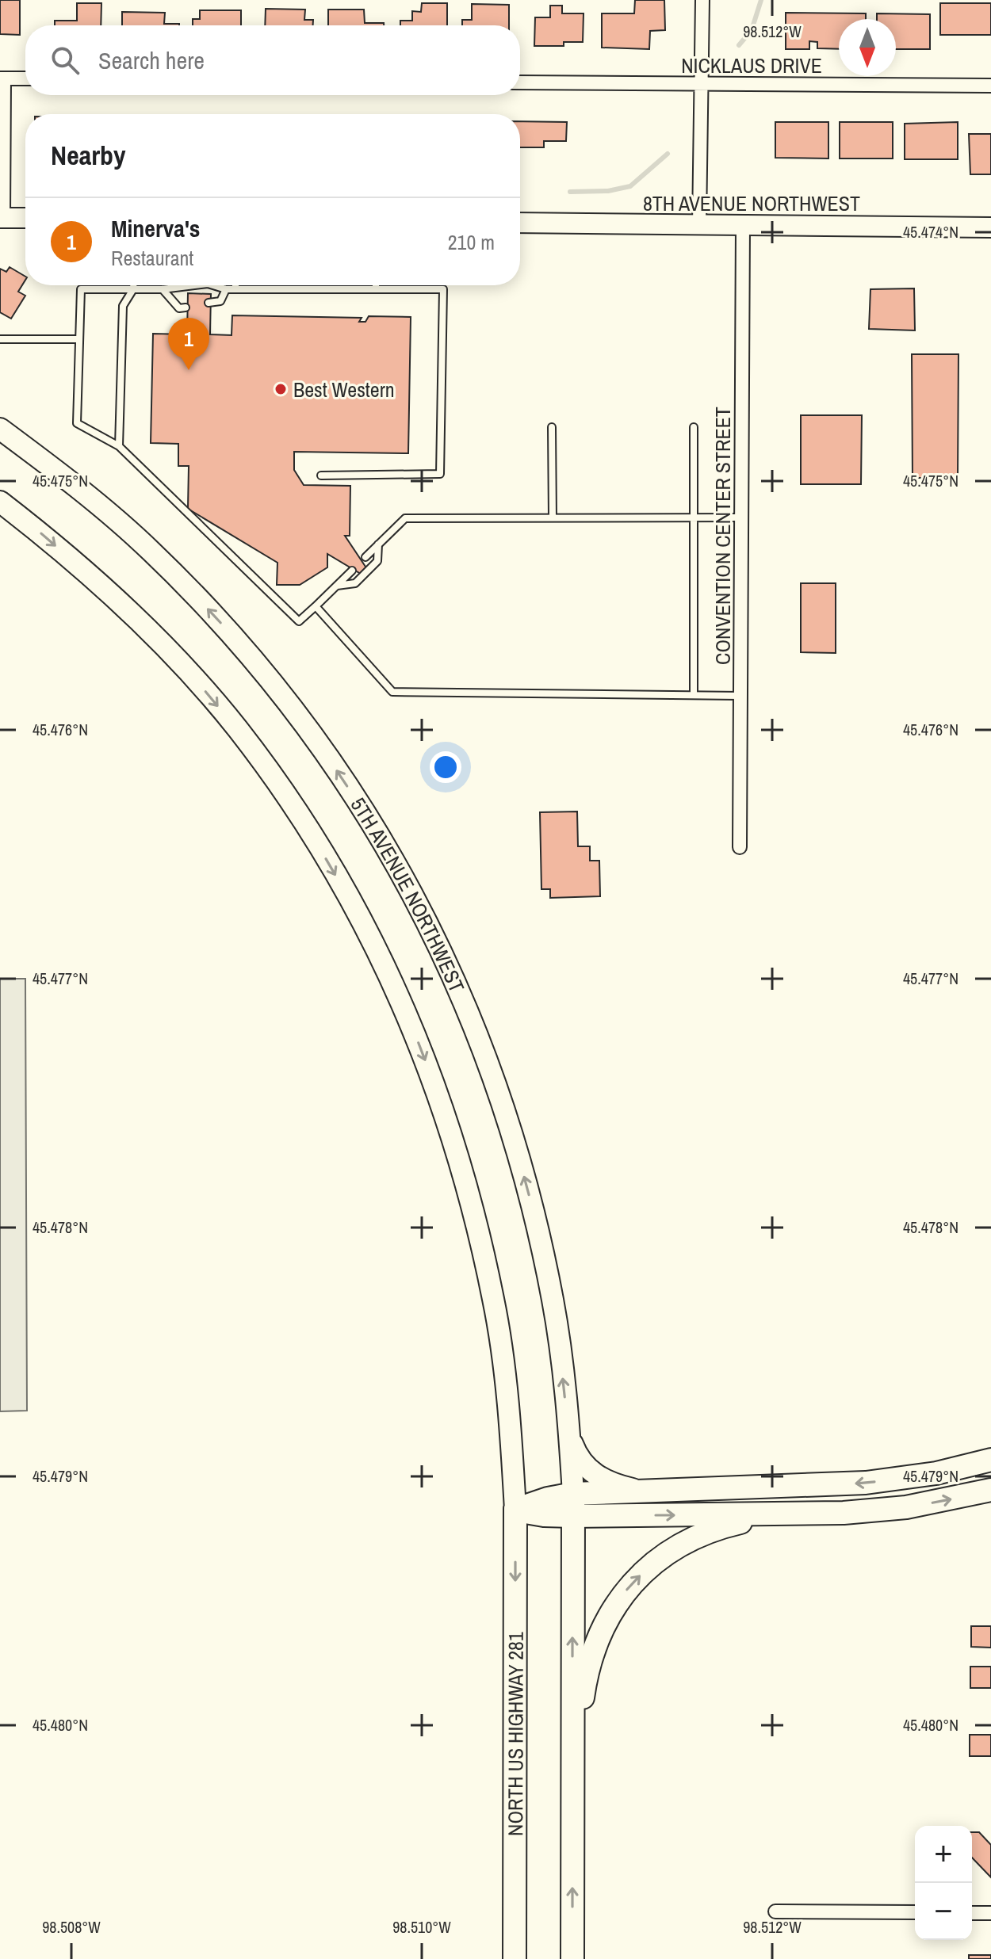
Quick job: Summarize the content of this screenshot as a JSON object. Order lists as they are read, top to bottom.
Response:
{
  "streets": {
    "highway": ["NORTH US HIGHWAY 281"],
    "main road": ["8TH AVENUE NORTHWEST", "5TH AVENUE NORTHWEST"],
    "street": ["NICKLAUS DRIVE", "CONVENTION CENTER STREET"]
  },
  "crossings": [
    ["8TH AVENUE NORTHWEST", "CONVENTION CENTER STREET"]
  ],
  "places": ["Best Western"],
  "north": "bottom",
  "page": {
    "search": "Search here",
    "heading": "Nearby",
    "list": [
      {
        "mark": "1",
        "name": "Minerva's",
        "note": "Restaurant",
        "value": "210 m"
      }
    ],
    "pins": "1",
    "map_buttons": ["+", "−"]
  },
  "coordinates": [
    "98.512°W",
    "45.474°N",
    "45.475°N",
    "45.476°N",
    "45.477°N",
    "45.478°N",
    "45.479°N",
    "45.480°N",
    "98.508°W",
    "98.510°W"
  ]
}
